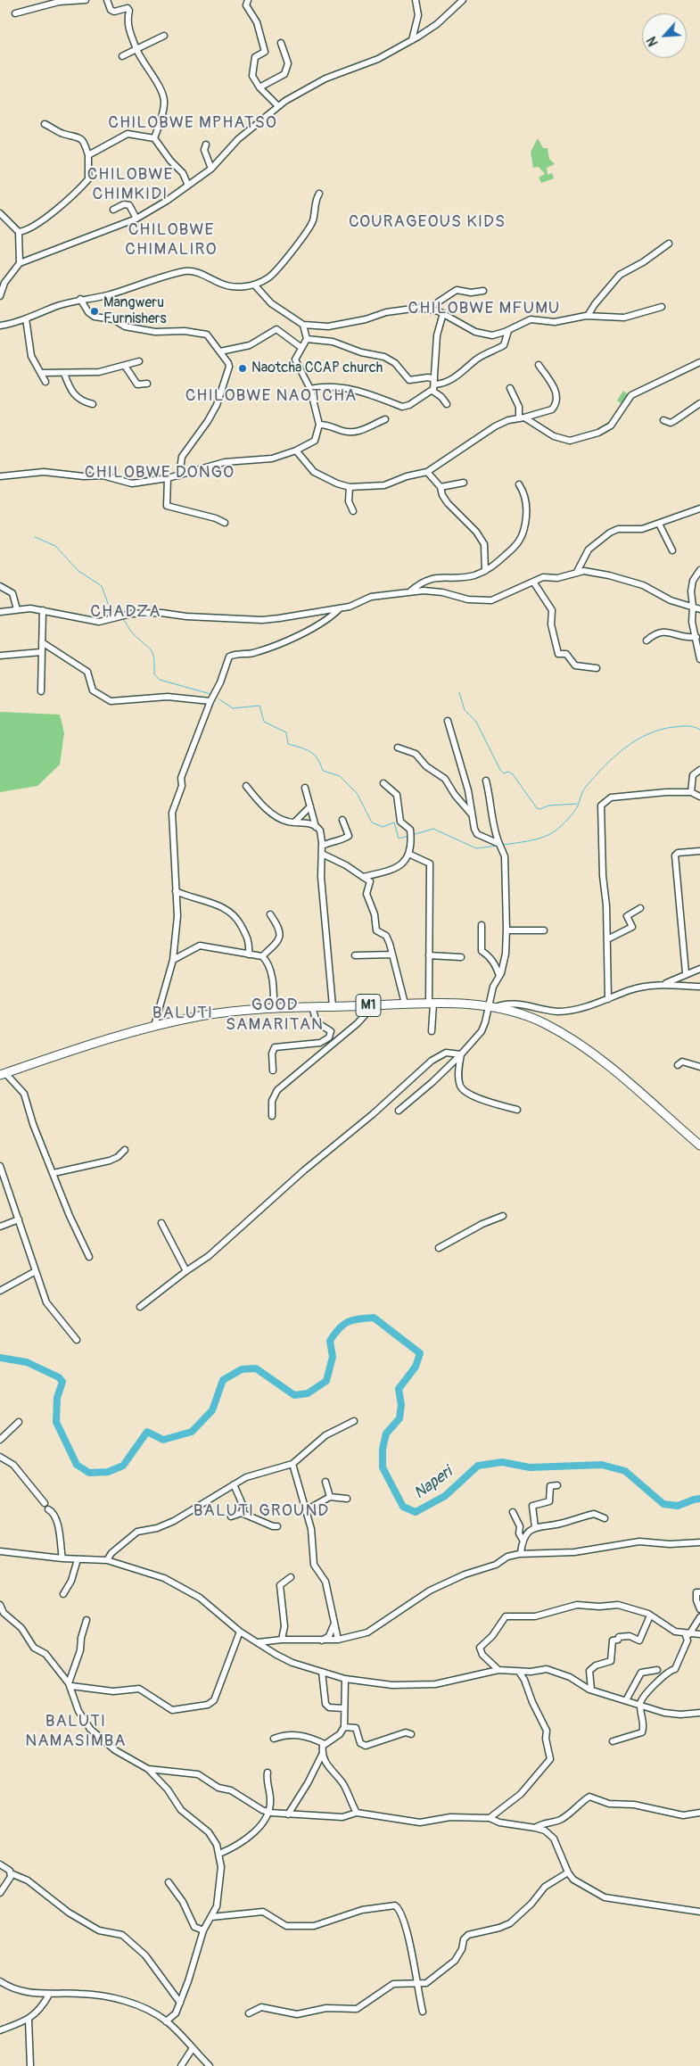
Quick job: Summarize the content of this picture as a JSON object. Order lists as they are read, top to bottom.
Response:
{
  "streets": {
    "highway": ["M1"]
  },
  "districts": [
    "CHILOBWE MPHATSO",
    "CHILOBWE CHIMKIDI",
    "COURAGEOUS KIDS",
    "CHILOBWE CHIMALIRO",
    "CHILOBWE MFUMU",
    "CHILOBWE NAOTCHA",
    "CHILOBWE DONGO",
    "CHADZA",
    "GOOD SAMARITAN",
    "BALUTI",
    "BALUTI GROUND",
    "BALUTI NAMASIMBA"
  ],
  "water": ["Naperi"],
  "places": ["Mangweru Furnishers", "Naotcha CCAP church"],
  "north": "bottom left"
}
